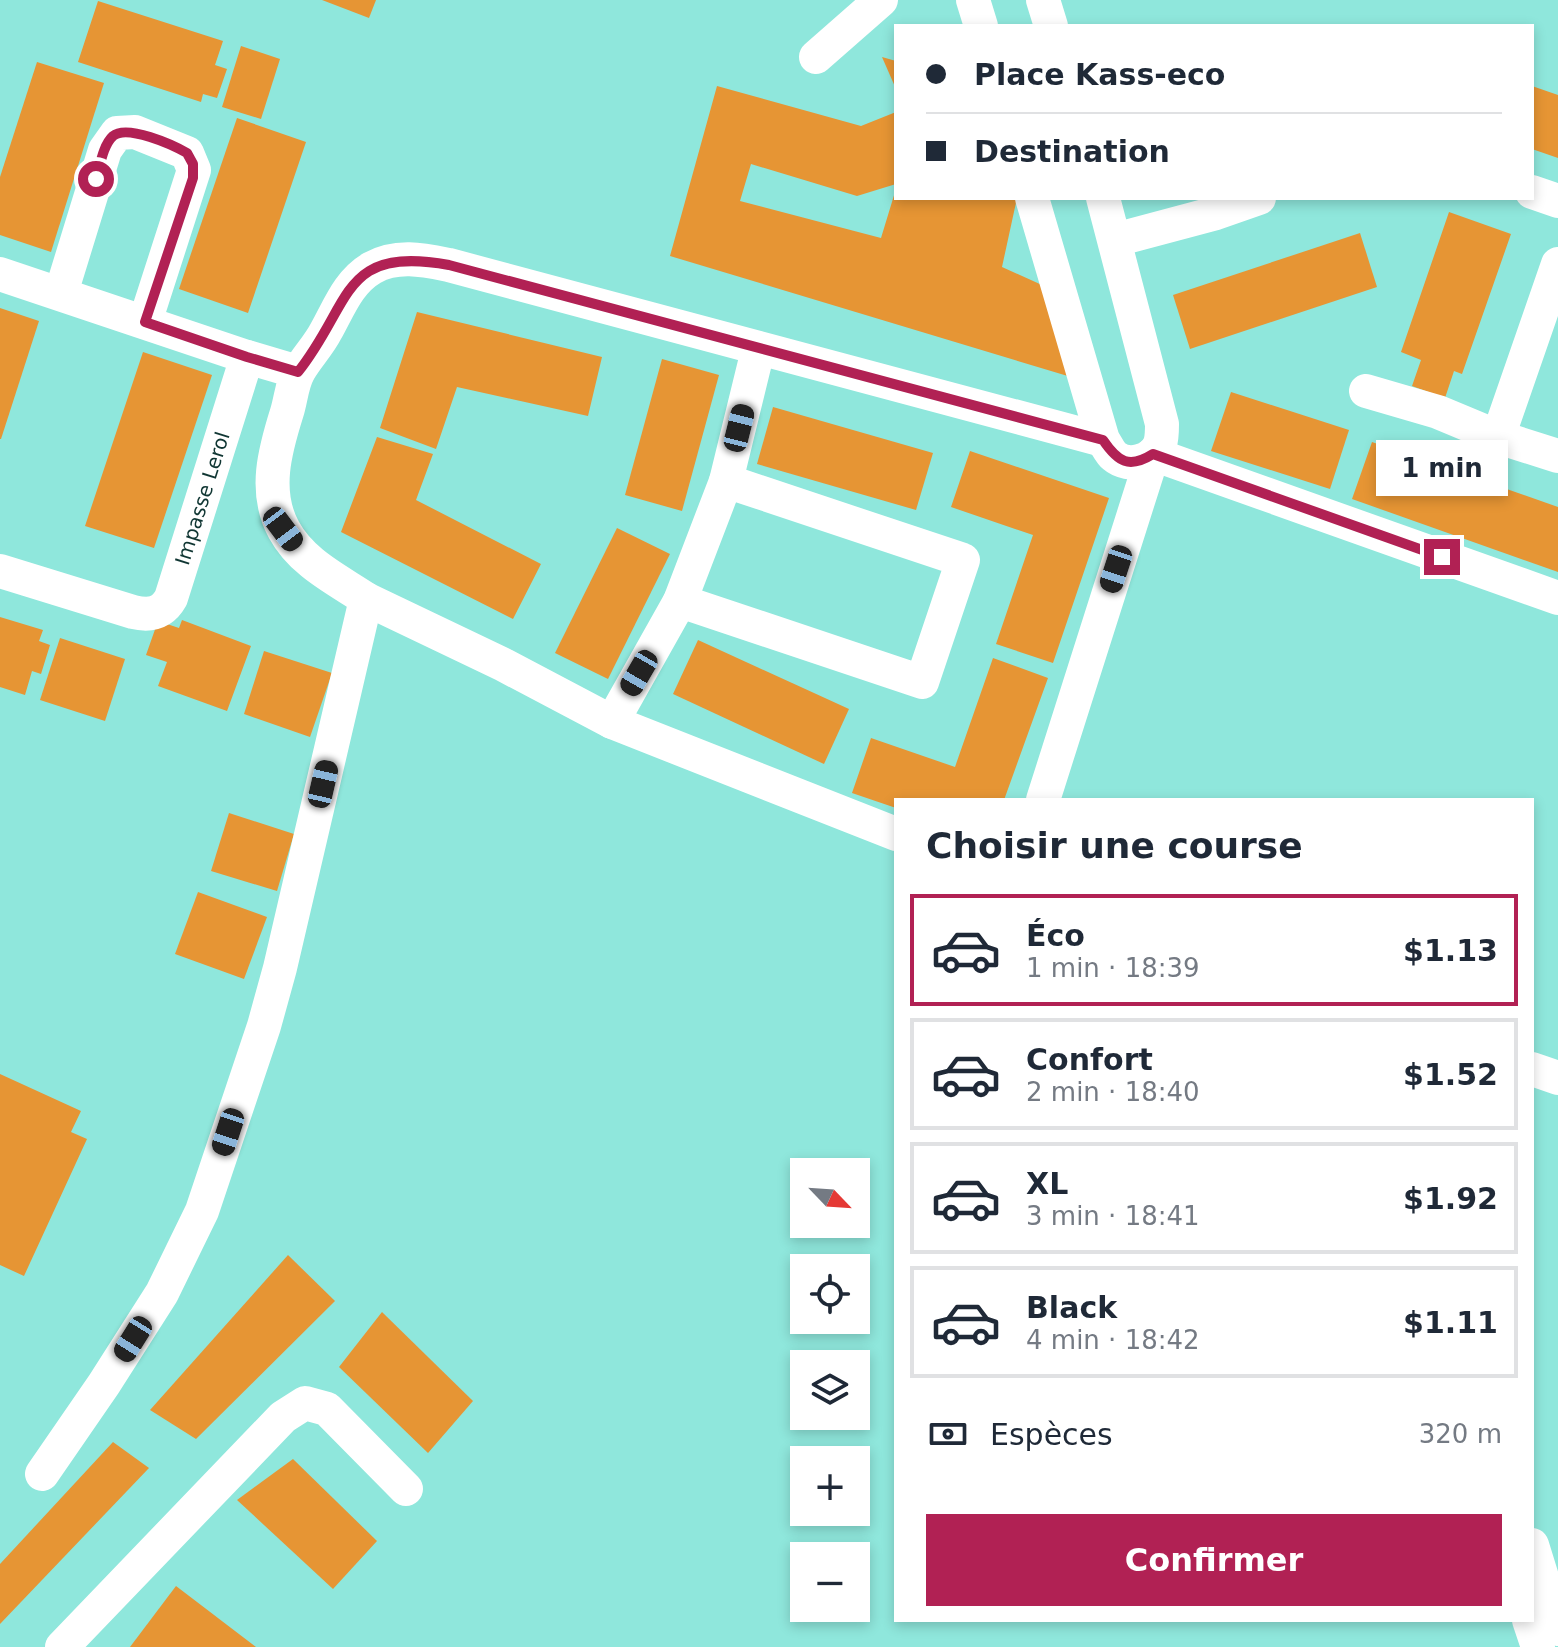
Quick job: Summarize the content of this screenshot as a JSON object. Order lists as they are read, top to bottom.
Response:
{
  "streets": {
    "street": ["Impasse Lerol"]
  },
  "north": "bottom right",
  "page": {
    "banner": ["Place Kass-eco", "Destination"],
    "bubble": "1 min",
    "heading": "Choisir une course",
    "list": [
      {
        "name": "Éco",
        "note": "1 min · 18:39",
        "value": "$1.13"
      },
      {
        "name": "Confort",
        "note": "2 min · 18:40",
        "value": "$1.52"
      },
      {
        "name": "XL",
        "note": "3 min · 18:41",
        "value": "$1.92"
      },
      {
        "name": "Black",
        "note": "4 min · 18:42",
        "value": "$1.11"
      }
    ],
    "map_buttons": ["+", "−"],
    "pay": ["Espèces", "320 m"],
    "buttons": "Confirmer"
  }
}
